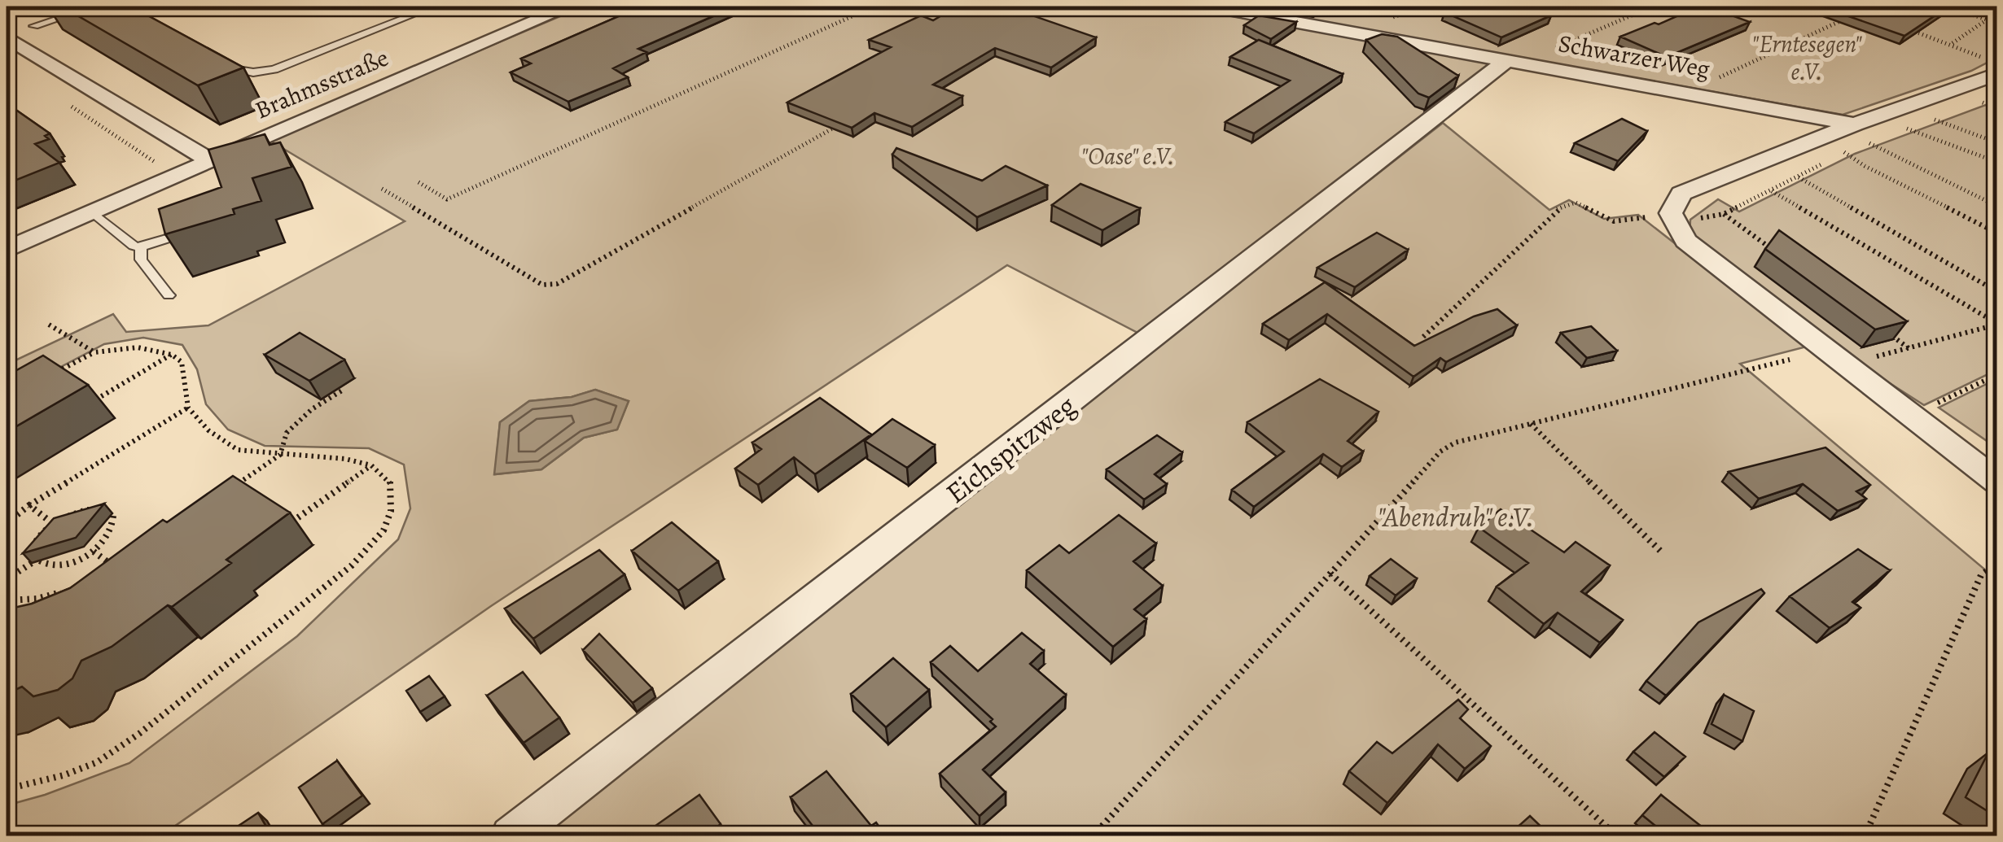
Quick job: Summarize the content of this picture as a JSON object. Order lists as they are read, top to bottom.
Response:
{
  "streets": {
    "street": ["Schwarzer Weg", "Brahmsstraße", "Eichspitzweg"]
  },
  "crossings": [
    ["Schwarzer Weg", "Eichspitzweg"]
  ],
  "parks": ["\"Erntesegen\" e.V.", "\"Oase\" e.V.", "\"Abendruh\" e.V."]
}
